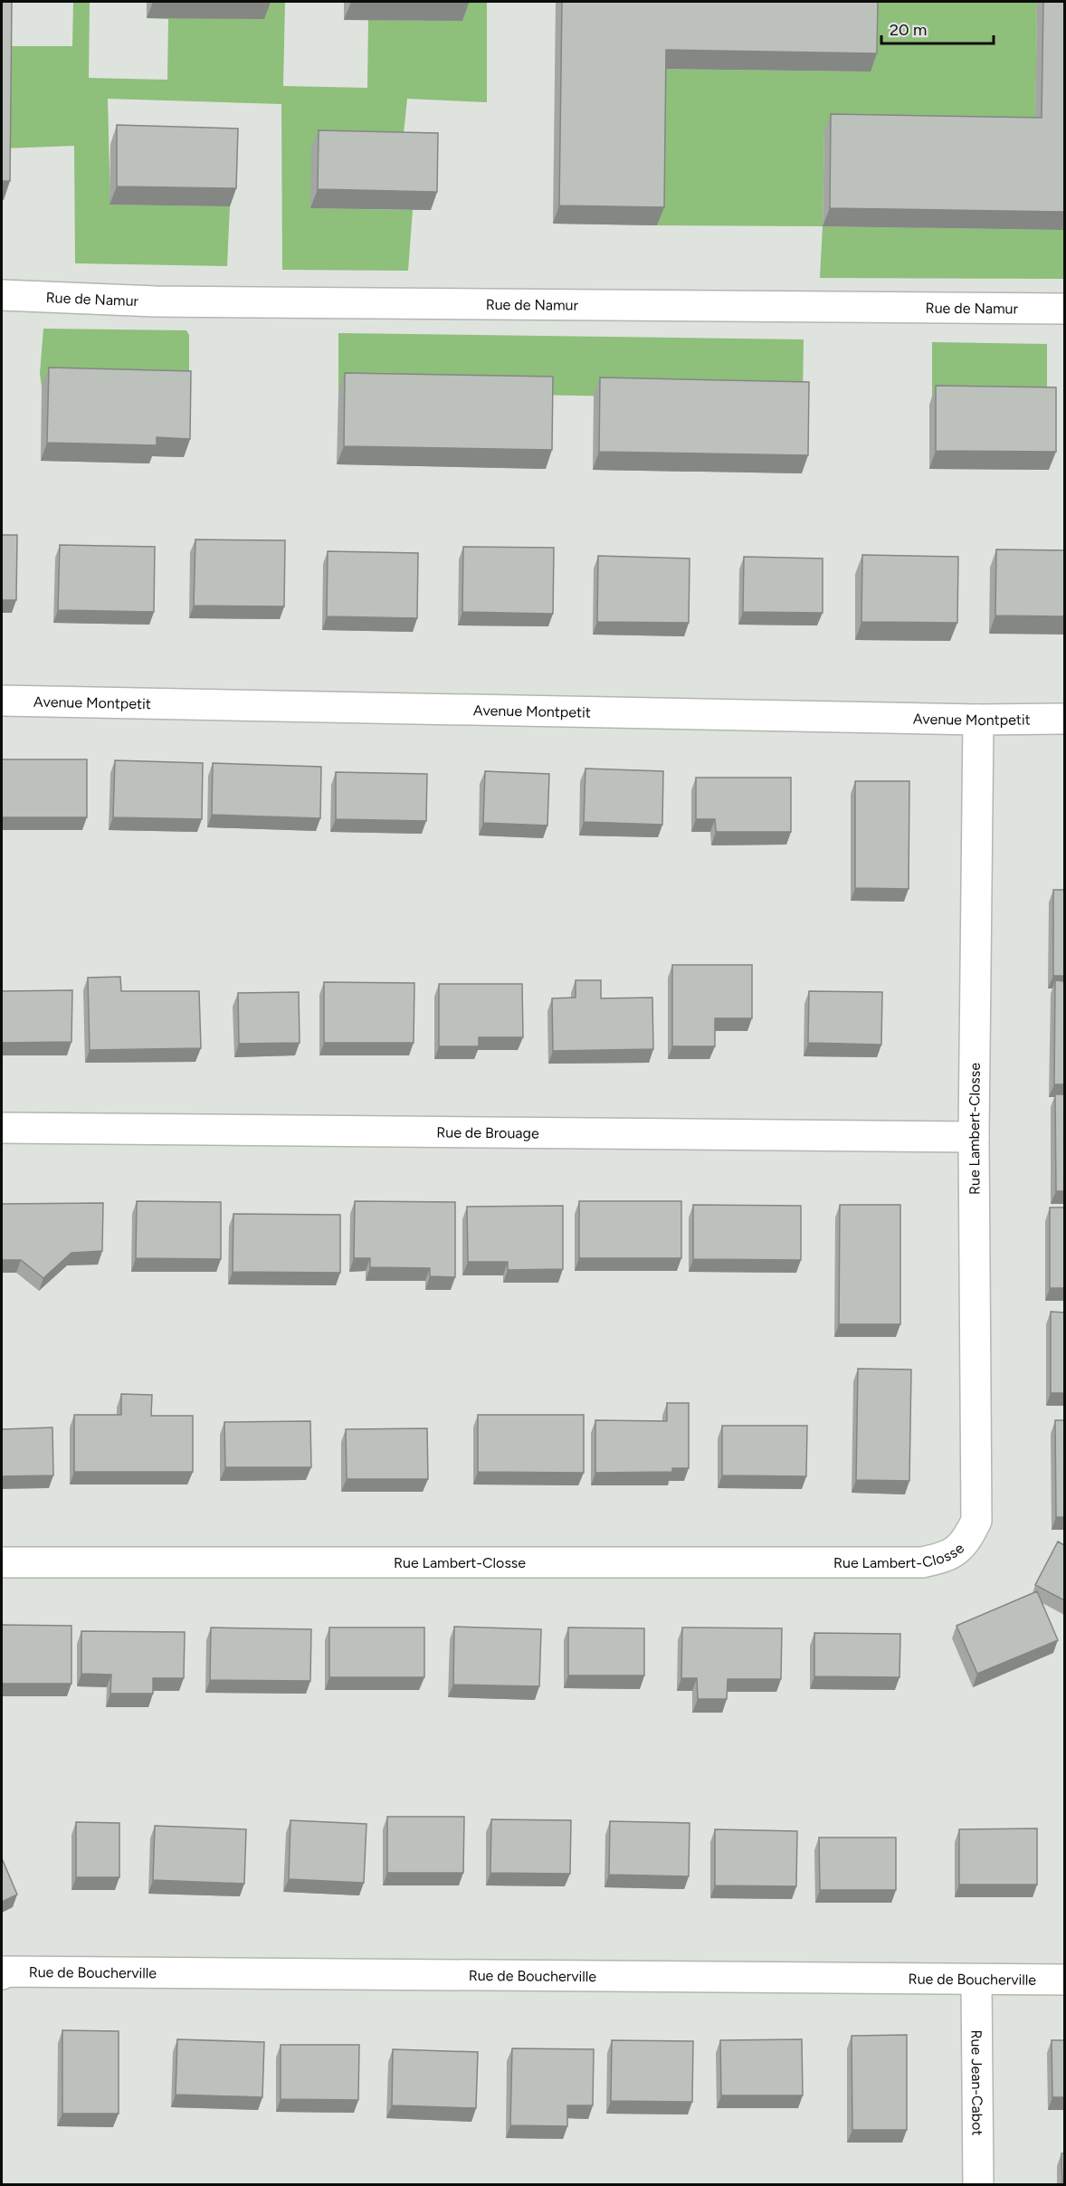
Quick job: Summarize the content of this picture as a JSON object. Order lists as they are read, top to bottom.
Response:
{
  "streets": {
    "street": [
      "Rue de Namur",
      "Avenue Montpetit",
      "Rue Lambert-Closse",
      "Rue de Brouage",
      "Rue de Boucherville",
      "Rue Jean-Cabot"
    ]
  },
  "crossings": [
    ["Avenue Montpetit", "Rue Lambert-Closse"],
    ["Rue Lambert-Closse", "Rue de Brouage"],
    ["Rue de Boucherville", "Rue Jean-Cabot"]
  ],
  "scale_bar": "20 m"
}
